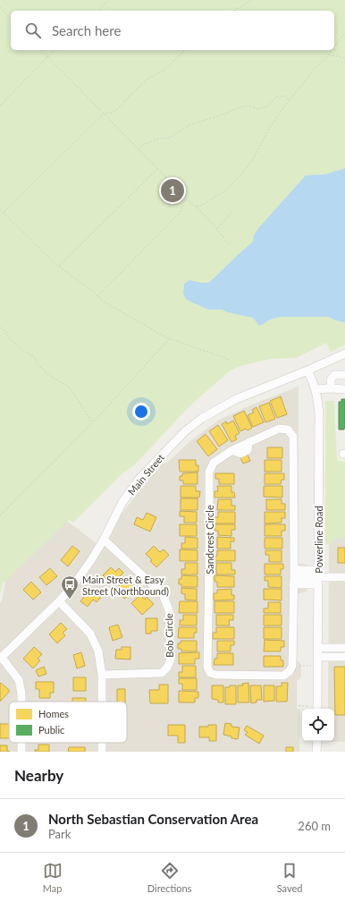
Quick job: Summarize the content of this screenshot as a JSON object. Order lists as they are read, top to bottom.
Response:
{
  "streets": {
    "street": [
      "Main Street",
      "Sandcrest Circle",
      "Powerline Road",
      "Bob Circle"
    ]
  },
  "crossings": [
    ["Main Street", "Powerline Road"],
    ["Main Street", "Bob Circle"]
  ],
  "places": {
    "bus stop": ["Main Street & Easy Street (Northbound)"]
  },
  "legend": ["Homes", "Public"],
  "page": {
    "search": "Search here",
    "pins": "1",
    "heading": "Nearby",
    "list": [
      {
        "mark": "1",
        "name": "North Sebastian Conservation Area",
        "note": "Park",
        "value": "260 m"
      }
    ],
    "nav": ["Map", "Directions", "Saved"]
  }
}
